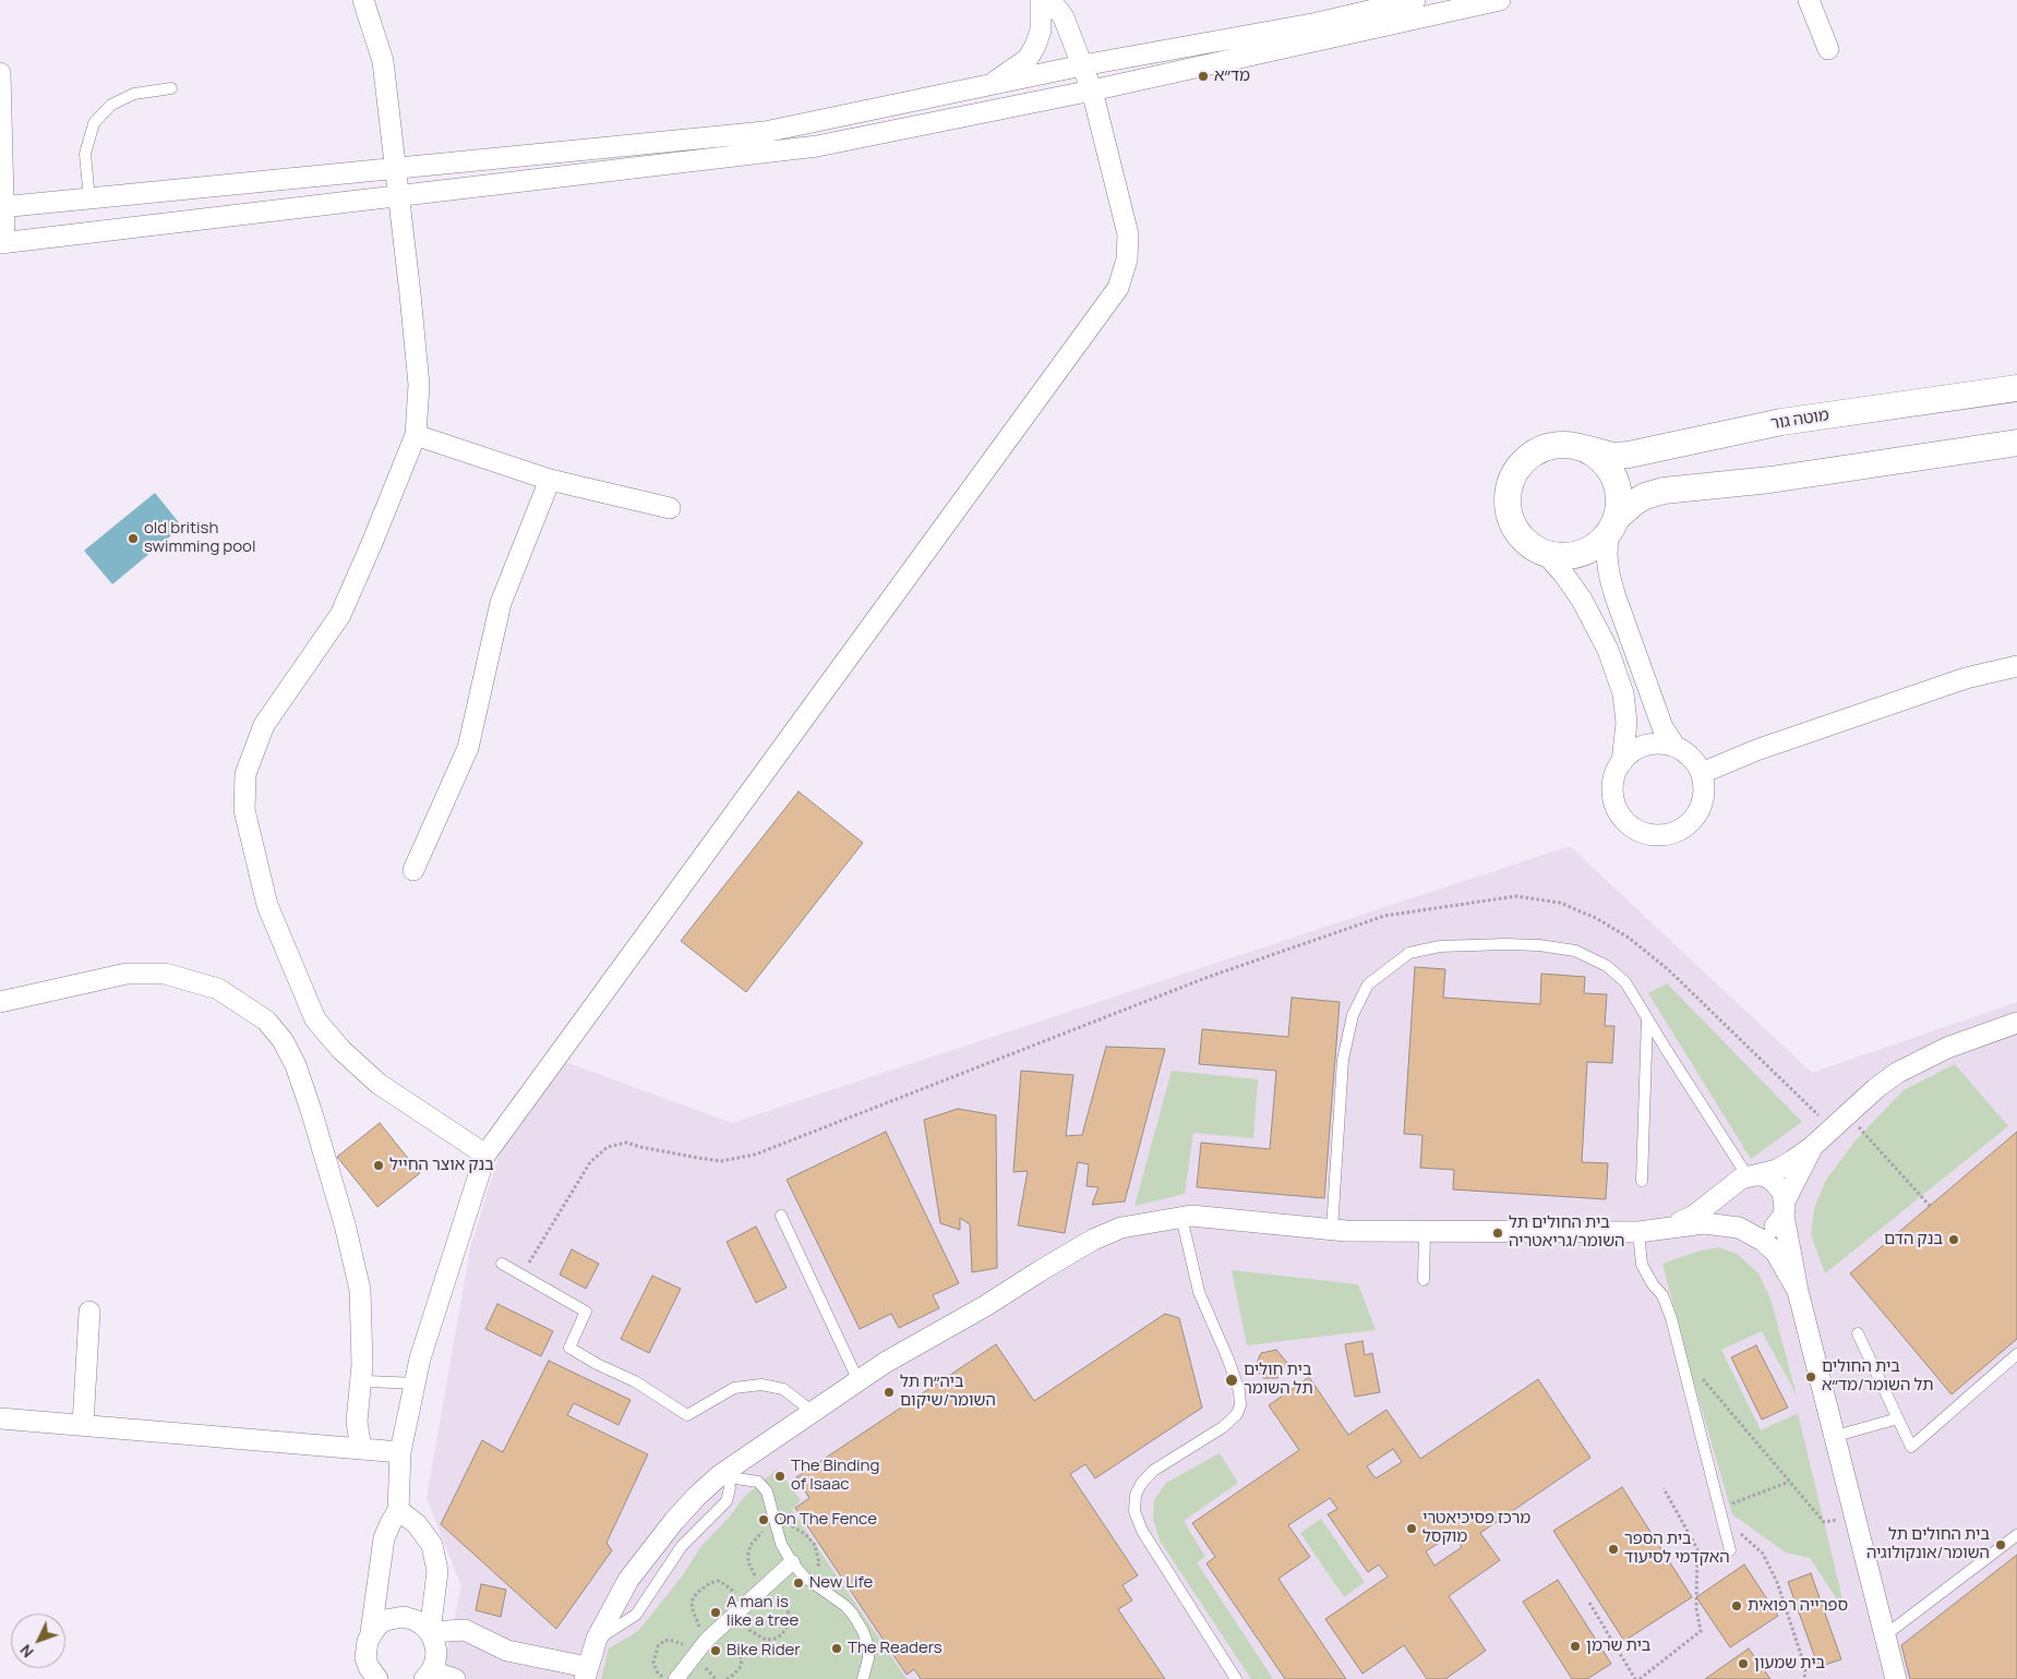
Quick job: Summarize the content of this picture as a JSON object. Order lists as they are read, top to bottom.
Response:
{
  "streets": {
    "street": ["מוטה גור"]
  },
  "places": [
    "מד״א",
    "old british swimming pool",
    "בנק אוצר החייל",
    "בית החולים תל השומר/גריאטריה",
    "בנק הדם",
    "בית החולים תל השומר/מד״א",
    "בית חולים תל השומר",
    "ביה״ח תל השומר/שיקום",
    "The Binding of Isaac",
    "On The Fence",
    "מרכז פסיכיאטרי מוקסל",
    "בית החולים תל השומר/אונקולוגיה",
    "בית הספר האקדמי לסיעוד",
    "New Life",
    "ספרייה רפואית",
    "A man is like a tree",
    "בית שרמן",
    "The Readers",
    "Bike Rider",
    "בית שמעון"
  ],
  "north": "bottom left"
}
